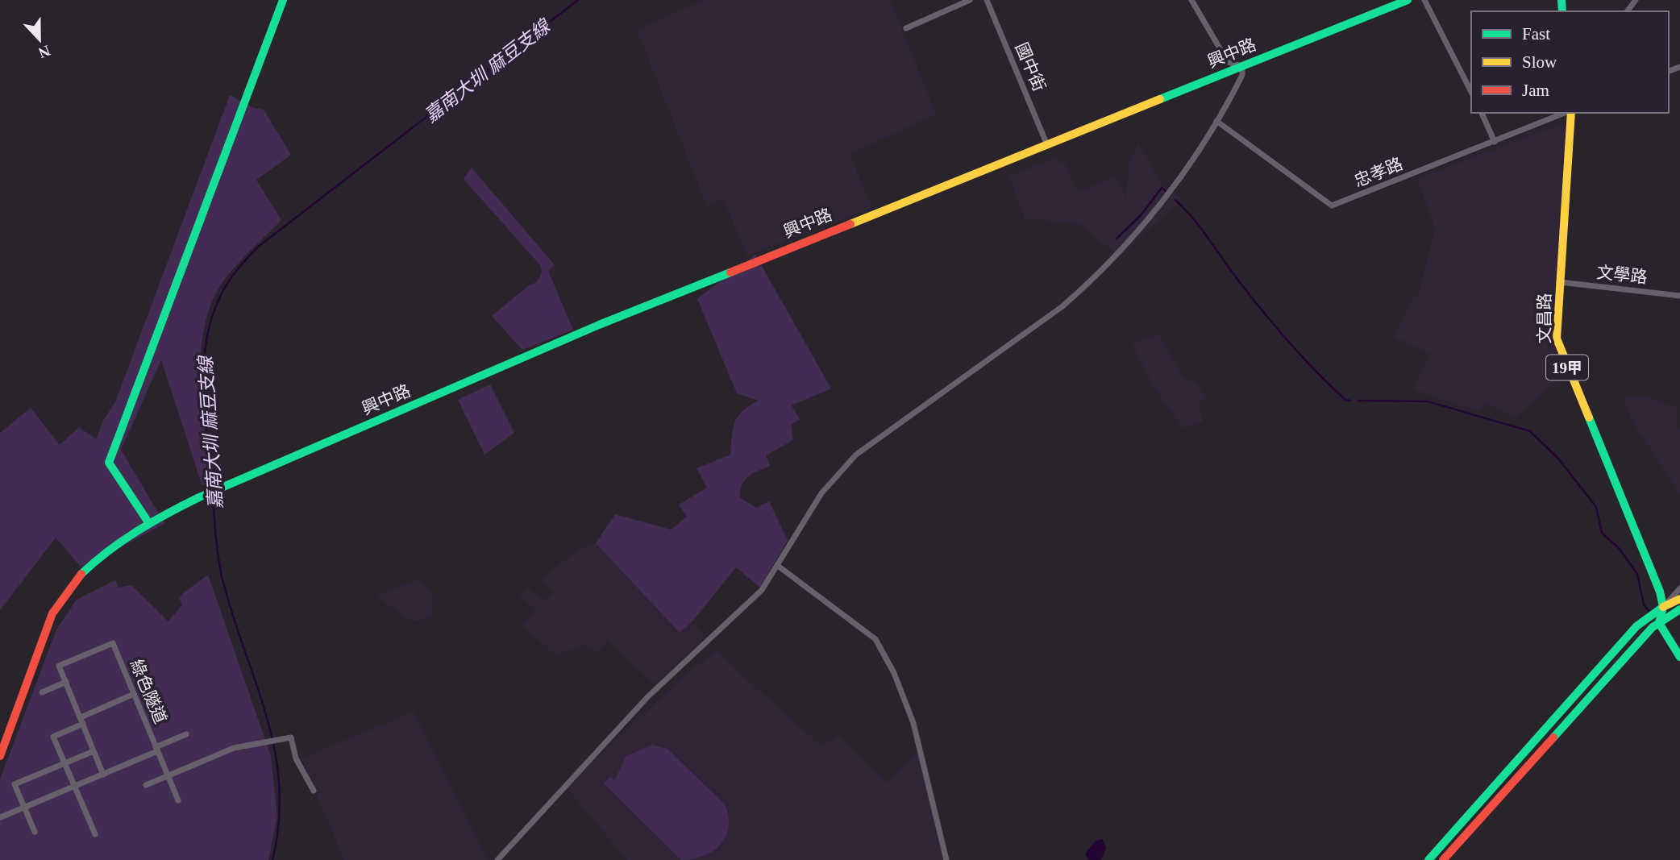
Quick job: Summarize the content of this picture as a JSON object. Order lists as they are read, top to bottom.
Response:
{
  "streets": {
    "main road": ["興中路", "文昌路", "19甲"],
    "street": [
      "國中街",
      "忠孝路",
      "文學路",
      "綠色隧道"
    ]
  },
  "crossings": [
    ["興中路", "國中街"],
    ["文學路", "文昌路"]
  ],
  "water": ["嘉南大圳 麻豆支線"],
  "legend": ["Fast", "Slow", "Jam"],
  "north": "bottom"
}
